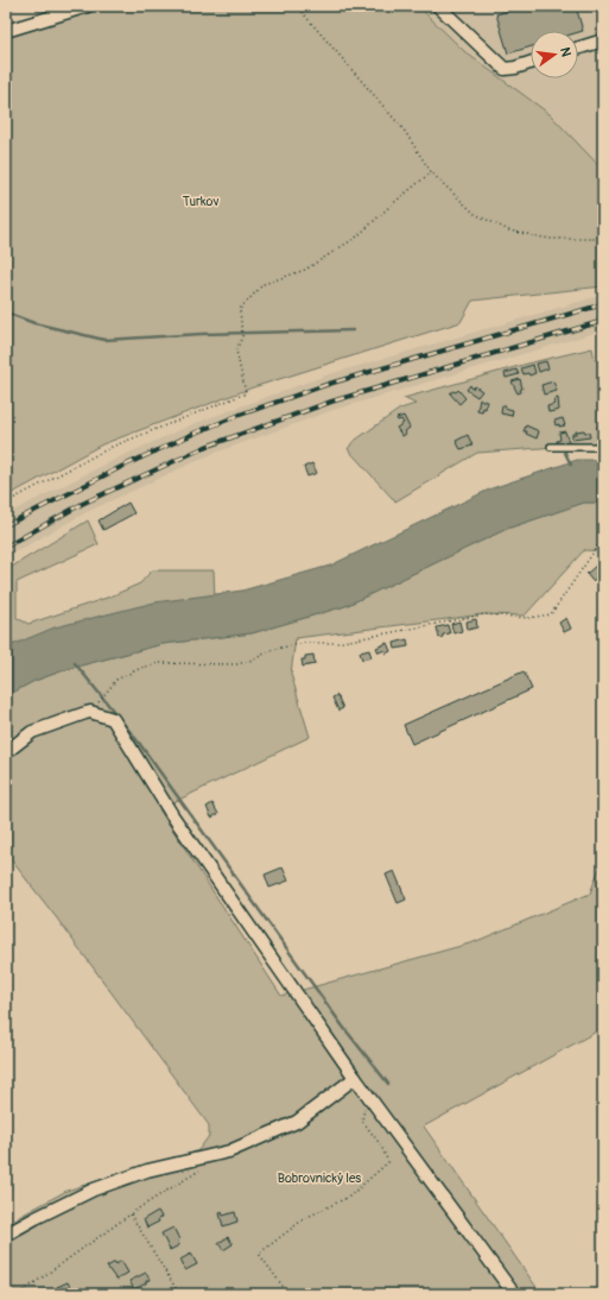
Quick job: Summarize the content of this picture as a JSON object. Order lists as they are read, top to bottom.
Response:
{
  "parks": ["Turkov", "Bobrovnický les"],
  "north": "right"
}
